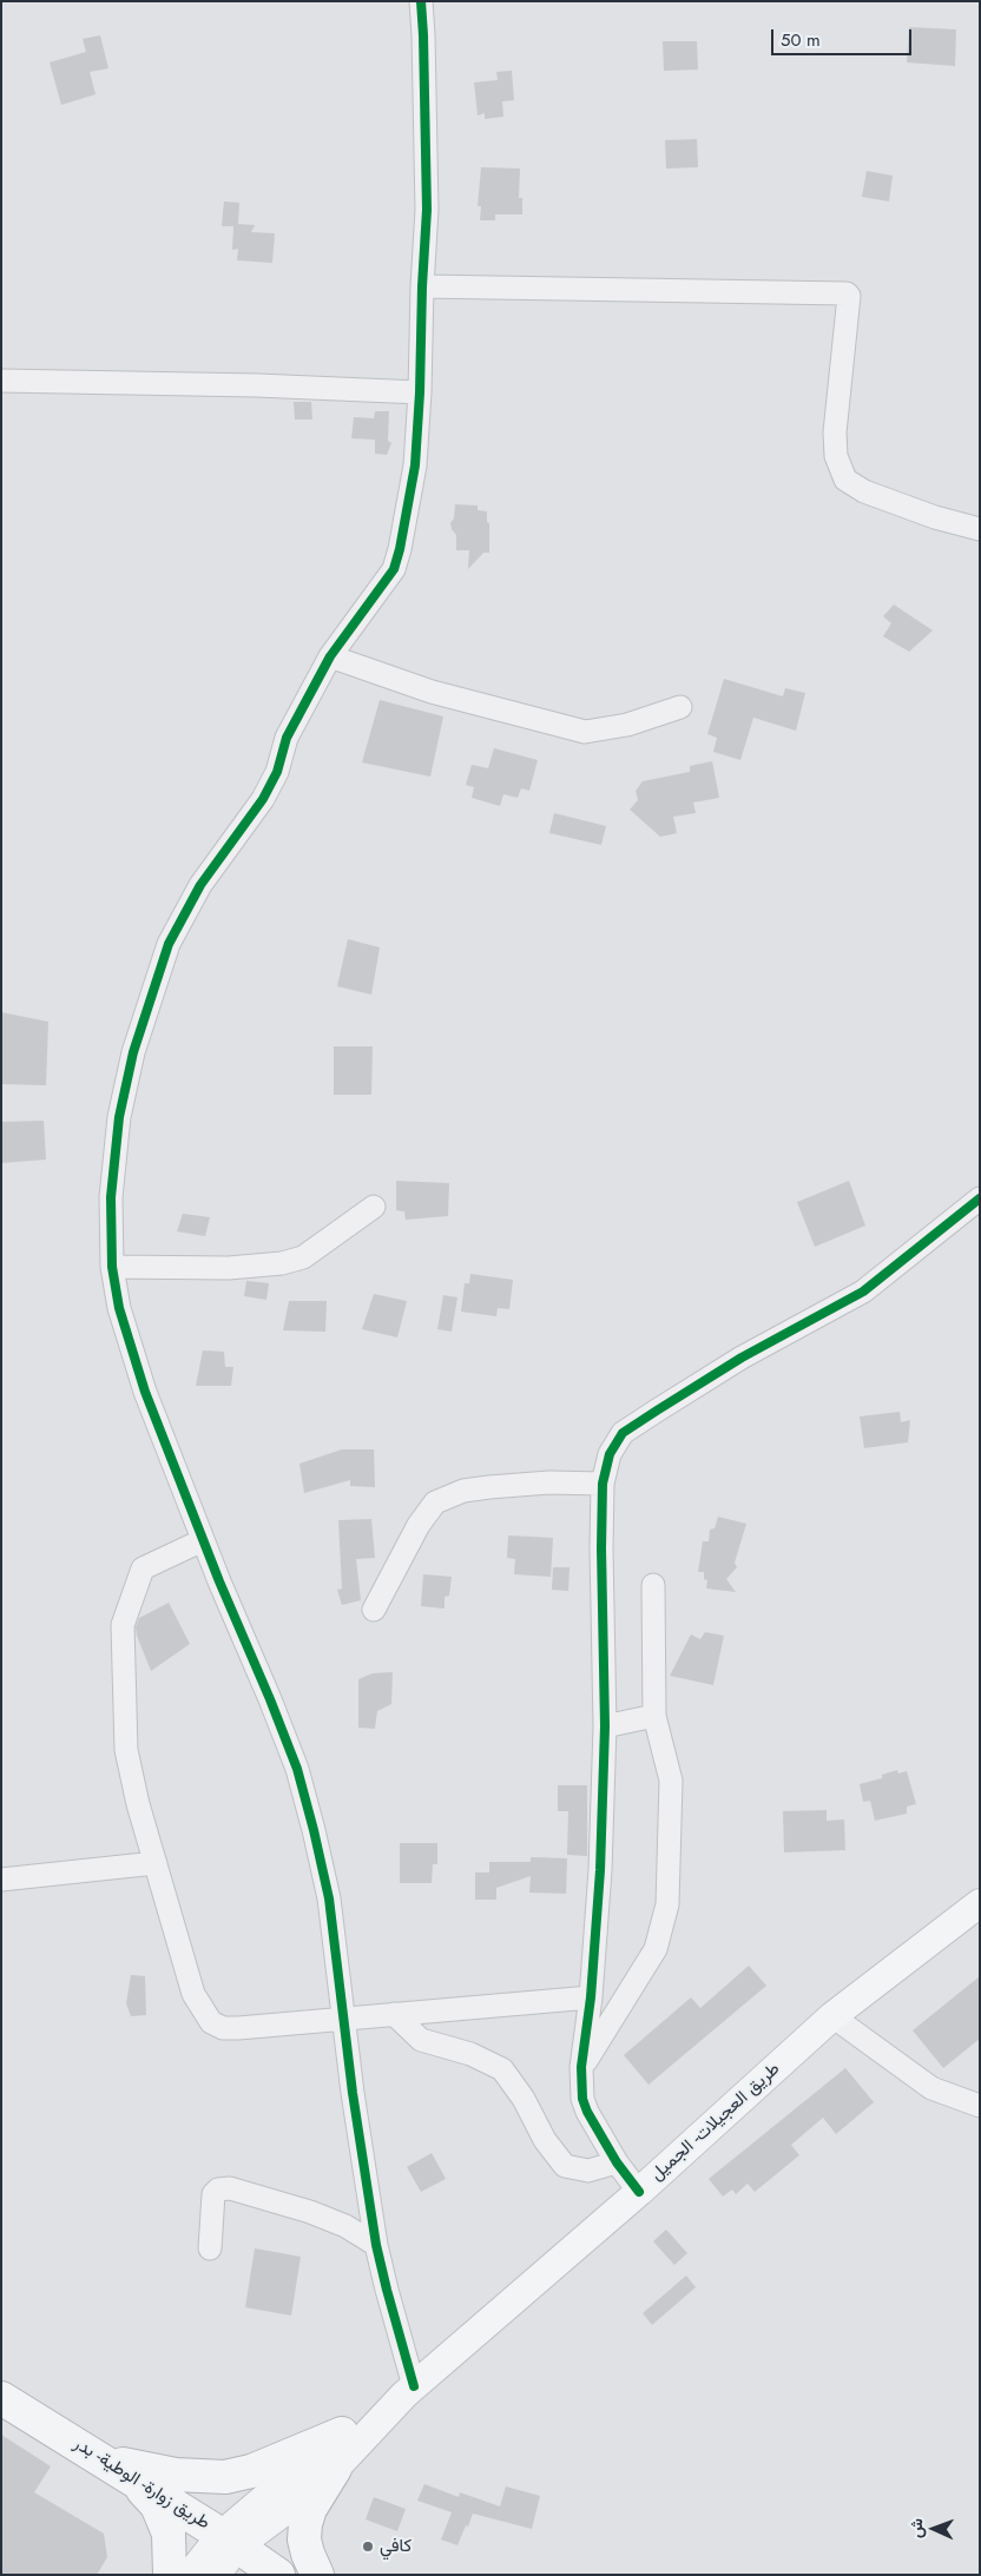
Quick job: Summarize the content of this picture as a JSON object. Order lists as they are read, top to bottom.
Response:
{
  "streets": {
    "highway": ["طريق زوارة- الوطية- بدر"],
    "main road": ["طريق العجيلات- الجميل"]
  },
  "places": ["كافي"],
  "scale_bar": "50 m",
  "north": "left"
}
